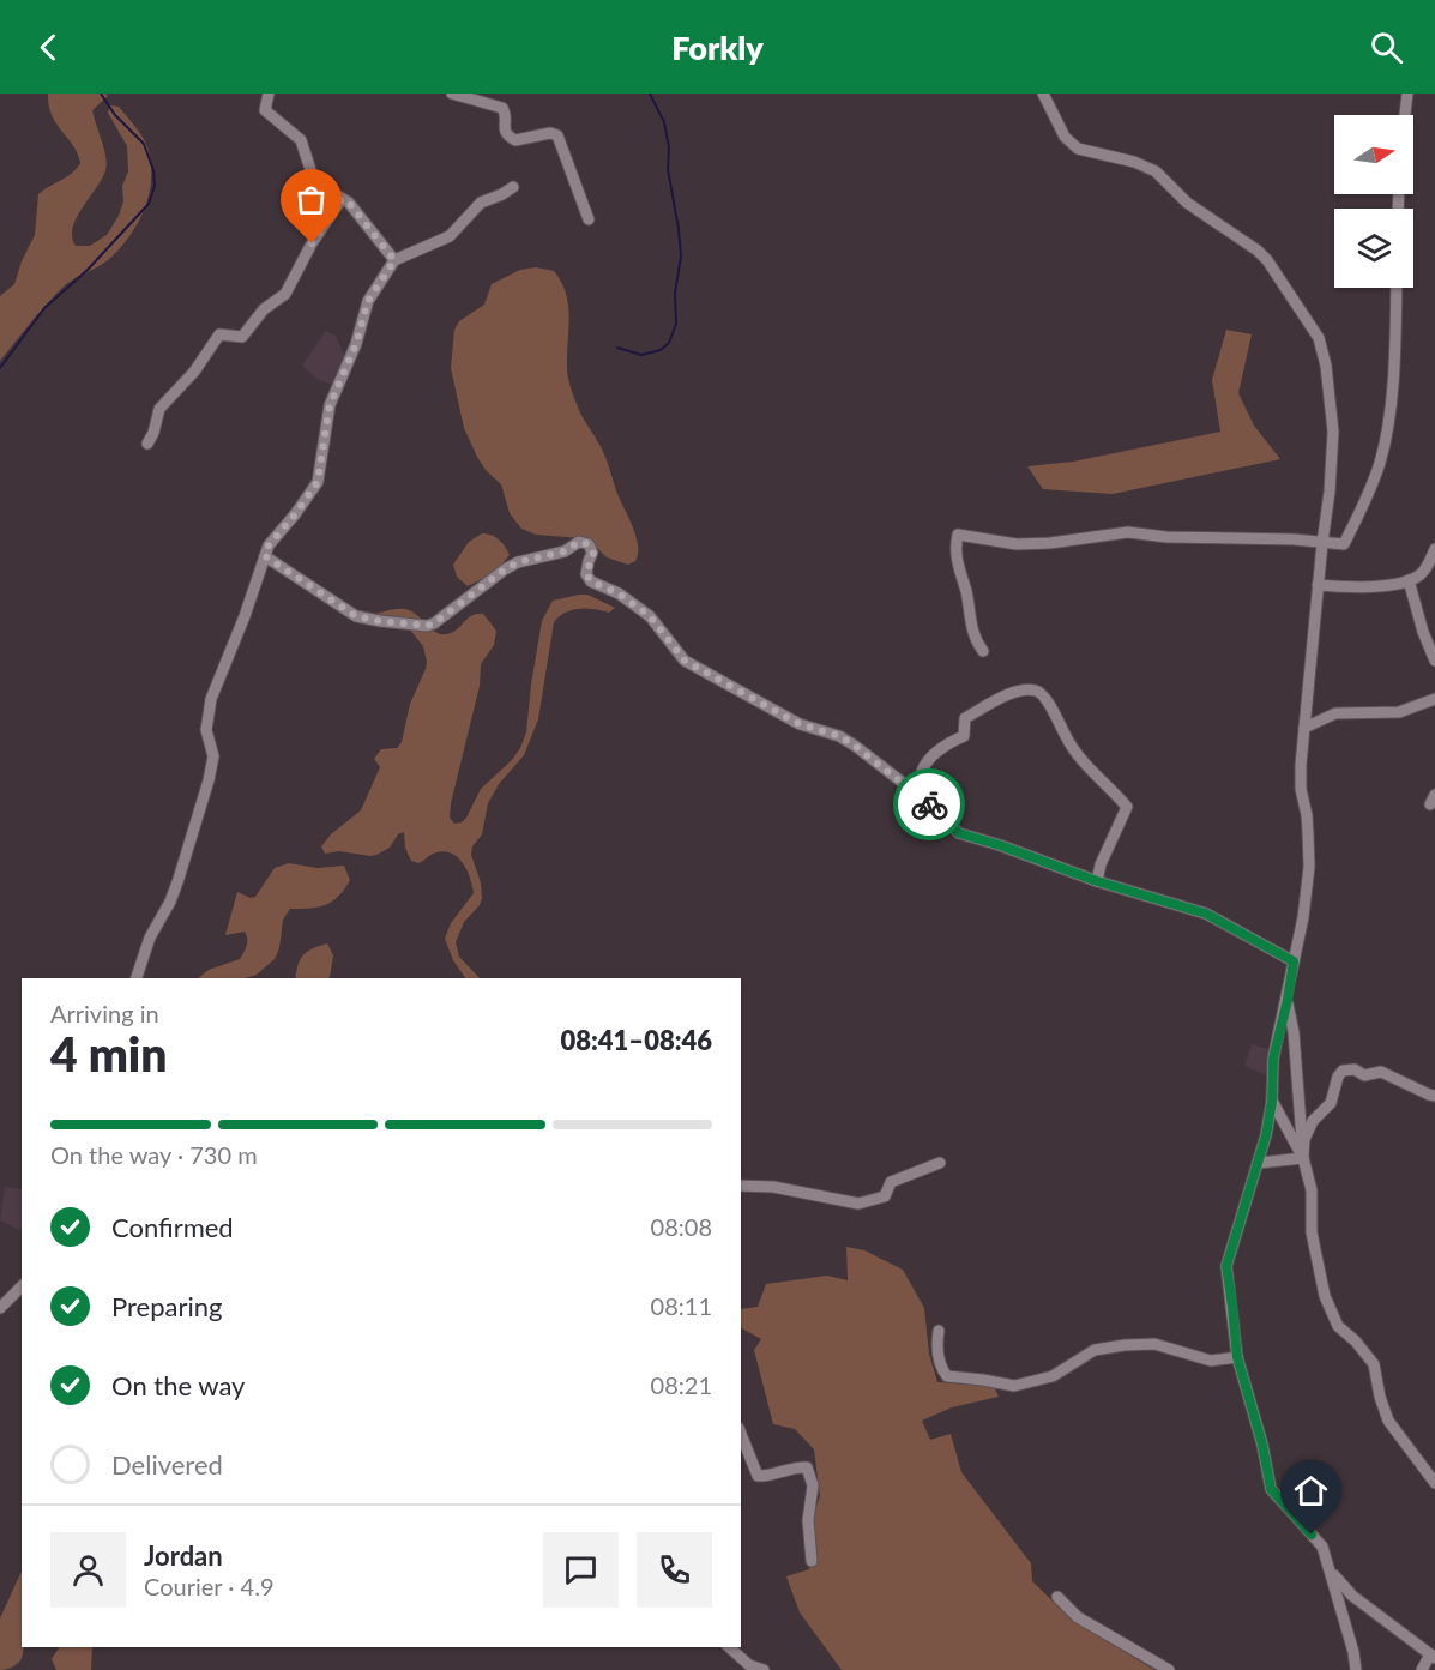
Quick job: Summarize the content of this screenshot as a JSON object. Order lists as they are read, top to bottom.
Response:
{
  "north": "right",
  "page": {
    "header": "Forkly",
    "heading": ["4 min", "Arriving in", "08:41–08:46"],
    "panel": ["Jordan", "Courier · 4.9"],
    "bar": "On the way · 730 m",
    "list": [
      ["Confirmed", "08:08"],
      ["Preparing", "08:11"],
      ["On the way", "08:21"],
      "Delivered"
    ]
  }
}
